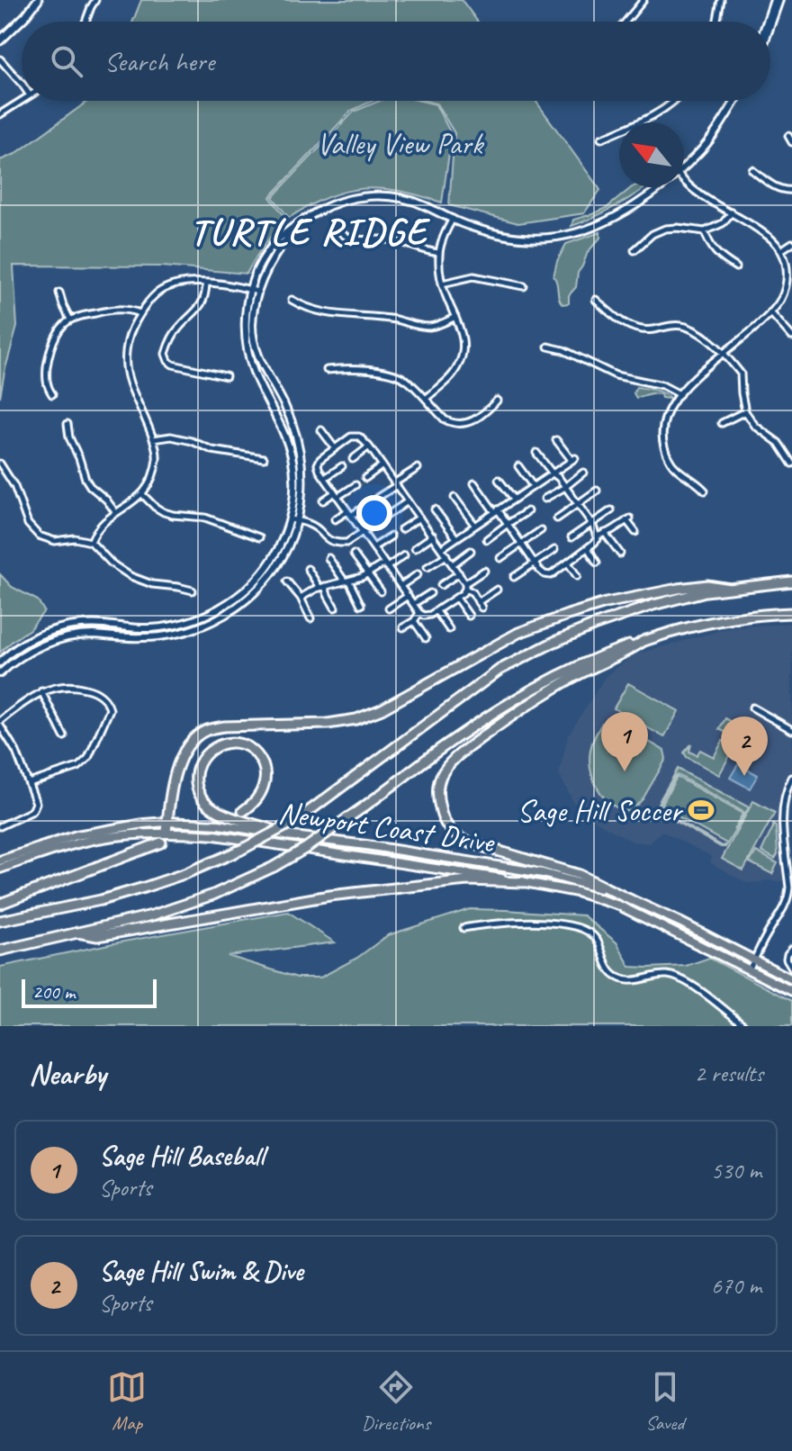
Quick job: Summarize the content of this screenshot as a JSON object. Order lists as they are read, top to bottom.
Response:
{
  "streets": {
    "main road": ["Newport Coast Drive"]
  },
  "districts": ["TURTLE RIDGE"],
  "parks": ["Valley View Park"],
  "places": {
    "sports": ["Sage Hill Soccer"]
  },
  "scale_bar": "200 m",
  "north": "top left",
  "page": {
    "search": "Search here",
    "pins": ["1", "2"],
    "scale": "200 m",
    "heading": ["Nearby", "2 results"],
    "list": [
      {
        "mark": "1",
        "name": "Sage Hill Baseball",
        "note": "Sports",
        "value": "530 m"
      },
      {
        "mark": "2",
        "name": "Sage Hill Swim & Dive",
        "note": "Sports",
        "value": "670 m"
      }
    ],
    "nav": ["Map", "Directions", "Saved"]
  }
}
